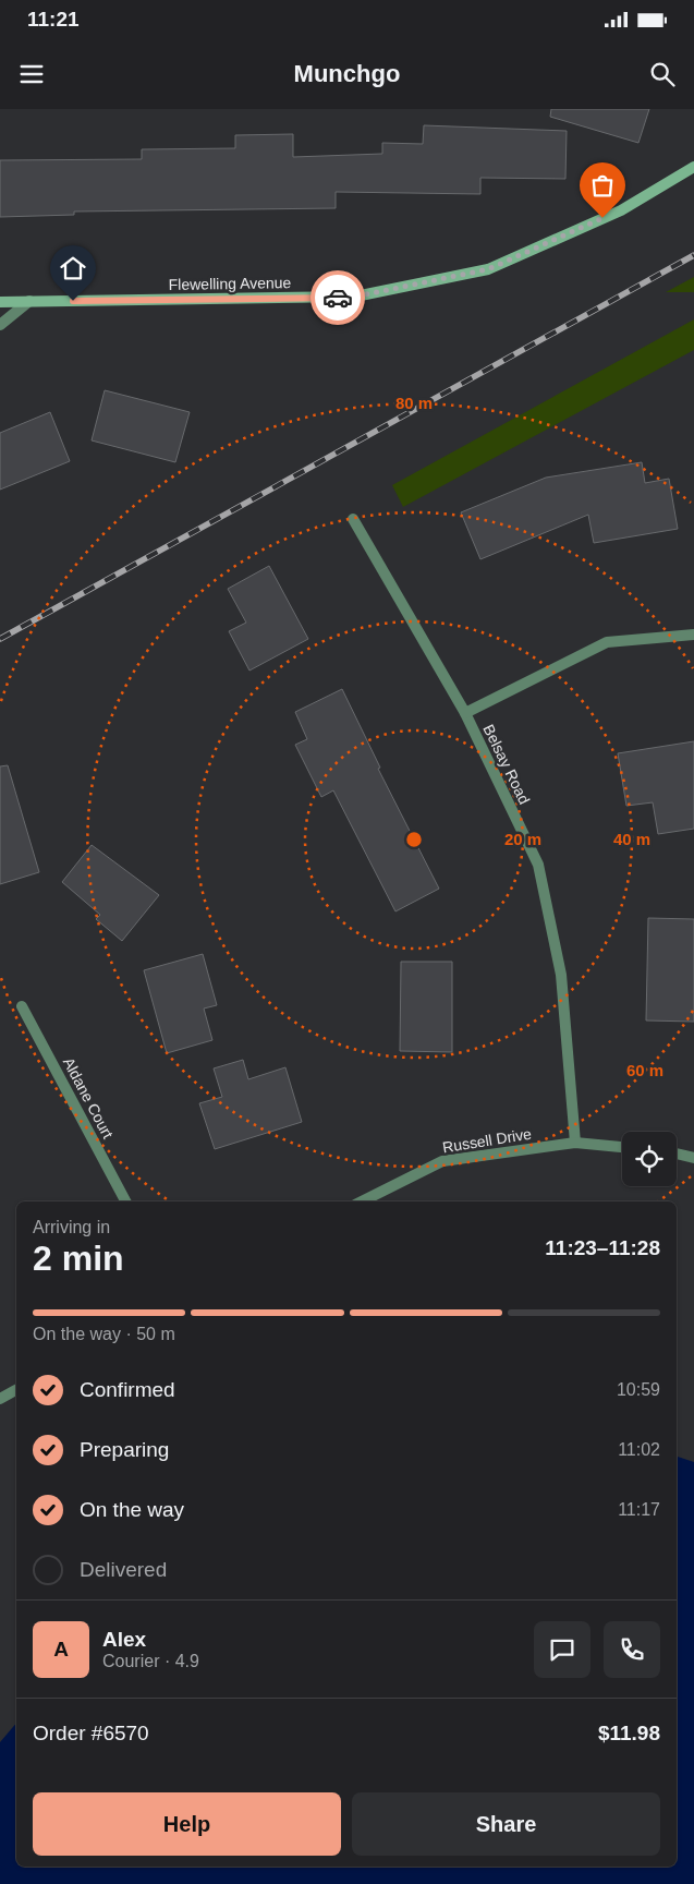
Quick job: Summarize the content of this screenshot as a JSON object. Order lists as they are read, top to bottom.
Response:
{
  "streets": {
    "street": [
      "Flewelling Avenue",
      "Belsay Road",
      "Aldane Court",
      "Russell Drive"
    ]
  },
  "crossings": [
    ["Belsay Road", "Russell Drive"]
  ],
  "page": {
    "status": "11:21",
    "header": "Munchgo",
    "heading": ["2 min", "Arriving in", "11:23–11:28"],
    "panel": [
      "Alex",
      "Courier · 4.9",
      "Order #6570",
      "$11.98"
    ],
    "bar": "On the way · 50 m",
    "list": [
      ["Confirmed", "10:59"],
      ["Preparing", "11:02"],
      ["On the way", "11:17"],
      "Delivered"
    ],
    "round": "A",
    "buttons": ["Help", "Share"]
  },
  "rings": [
    "80 m",
    "20 m",
    "40 m",
    "60 m"
  ]
}
